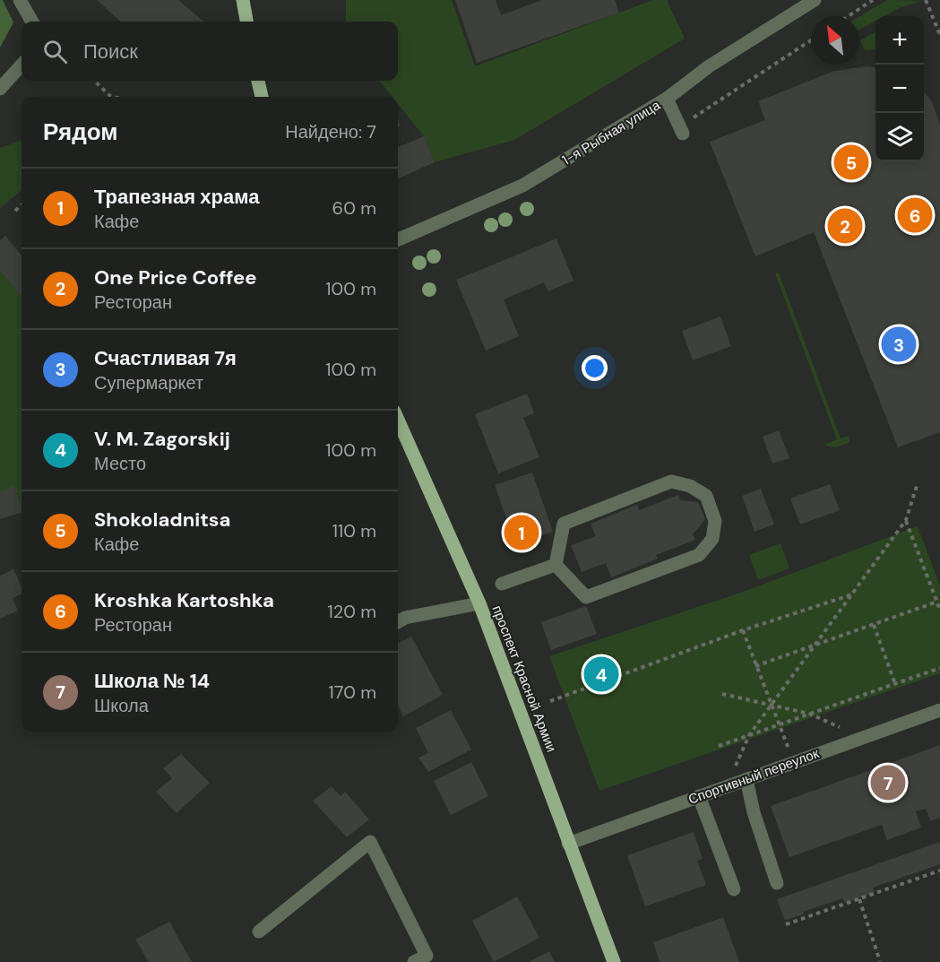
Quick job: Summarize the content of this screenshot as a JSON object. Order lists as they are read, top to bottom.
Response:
{
  "streets": {
    "main road": ["проспект Красной Армии"],
    "street": ["1-я Рыбная улица", "Спортивный переулок"]
  },
  "crossings": [
    ["проспект Красной Армии", "Спортивный переулок"]
  ],
  "north": "top left",
  "page": {
    "map_buttons": ["+", "−"],
    "search": "Поиск",
    "heading": ["Рядом", "Найдено: 7"],
    "pins": [
      "5",
      "6",
      "2",
      "3",
      "1",
      "4",
      "7"
    ],
    "list": [
      {
        "mark": "1",
        "name": "Трапезная храма",
        "note": "Кафе",
        "value": "60 m"
      },
      {
        "mark": "2",
        "name": "One Price Coffee",
        "note": "Ресторан",
        "value": "100 m"
      },
      {
        "mark": "3",
        "name": "Счастливая 7я",
        "note": "Супермаркет",
        "value": "100 m"
      },
      {
        "mark": "4",
        "name": "V. M. Zagorskij",
        "note": "Место",
        "value": "100 m"
      },
      {
        "mark": "5",
        "name": "Shokoladnitsa",
        "note": "Кафе",
        "value": "110 m"
      },
      {
        "mark": "6",
        "name": "Kroshka Kartoshka",
        "note": "Ресторан",
        "value": "120 m"
      },
      {
        "mark": "7",
        "name": "Школа № 14",
        "note": "Школа",
        "value": "170 m"
      }
    ]
  }
}
